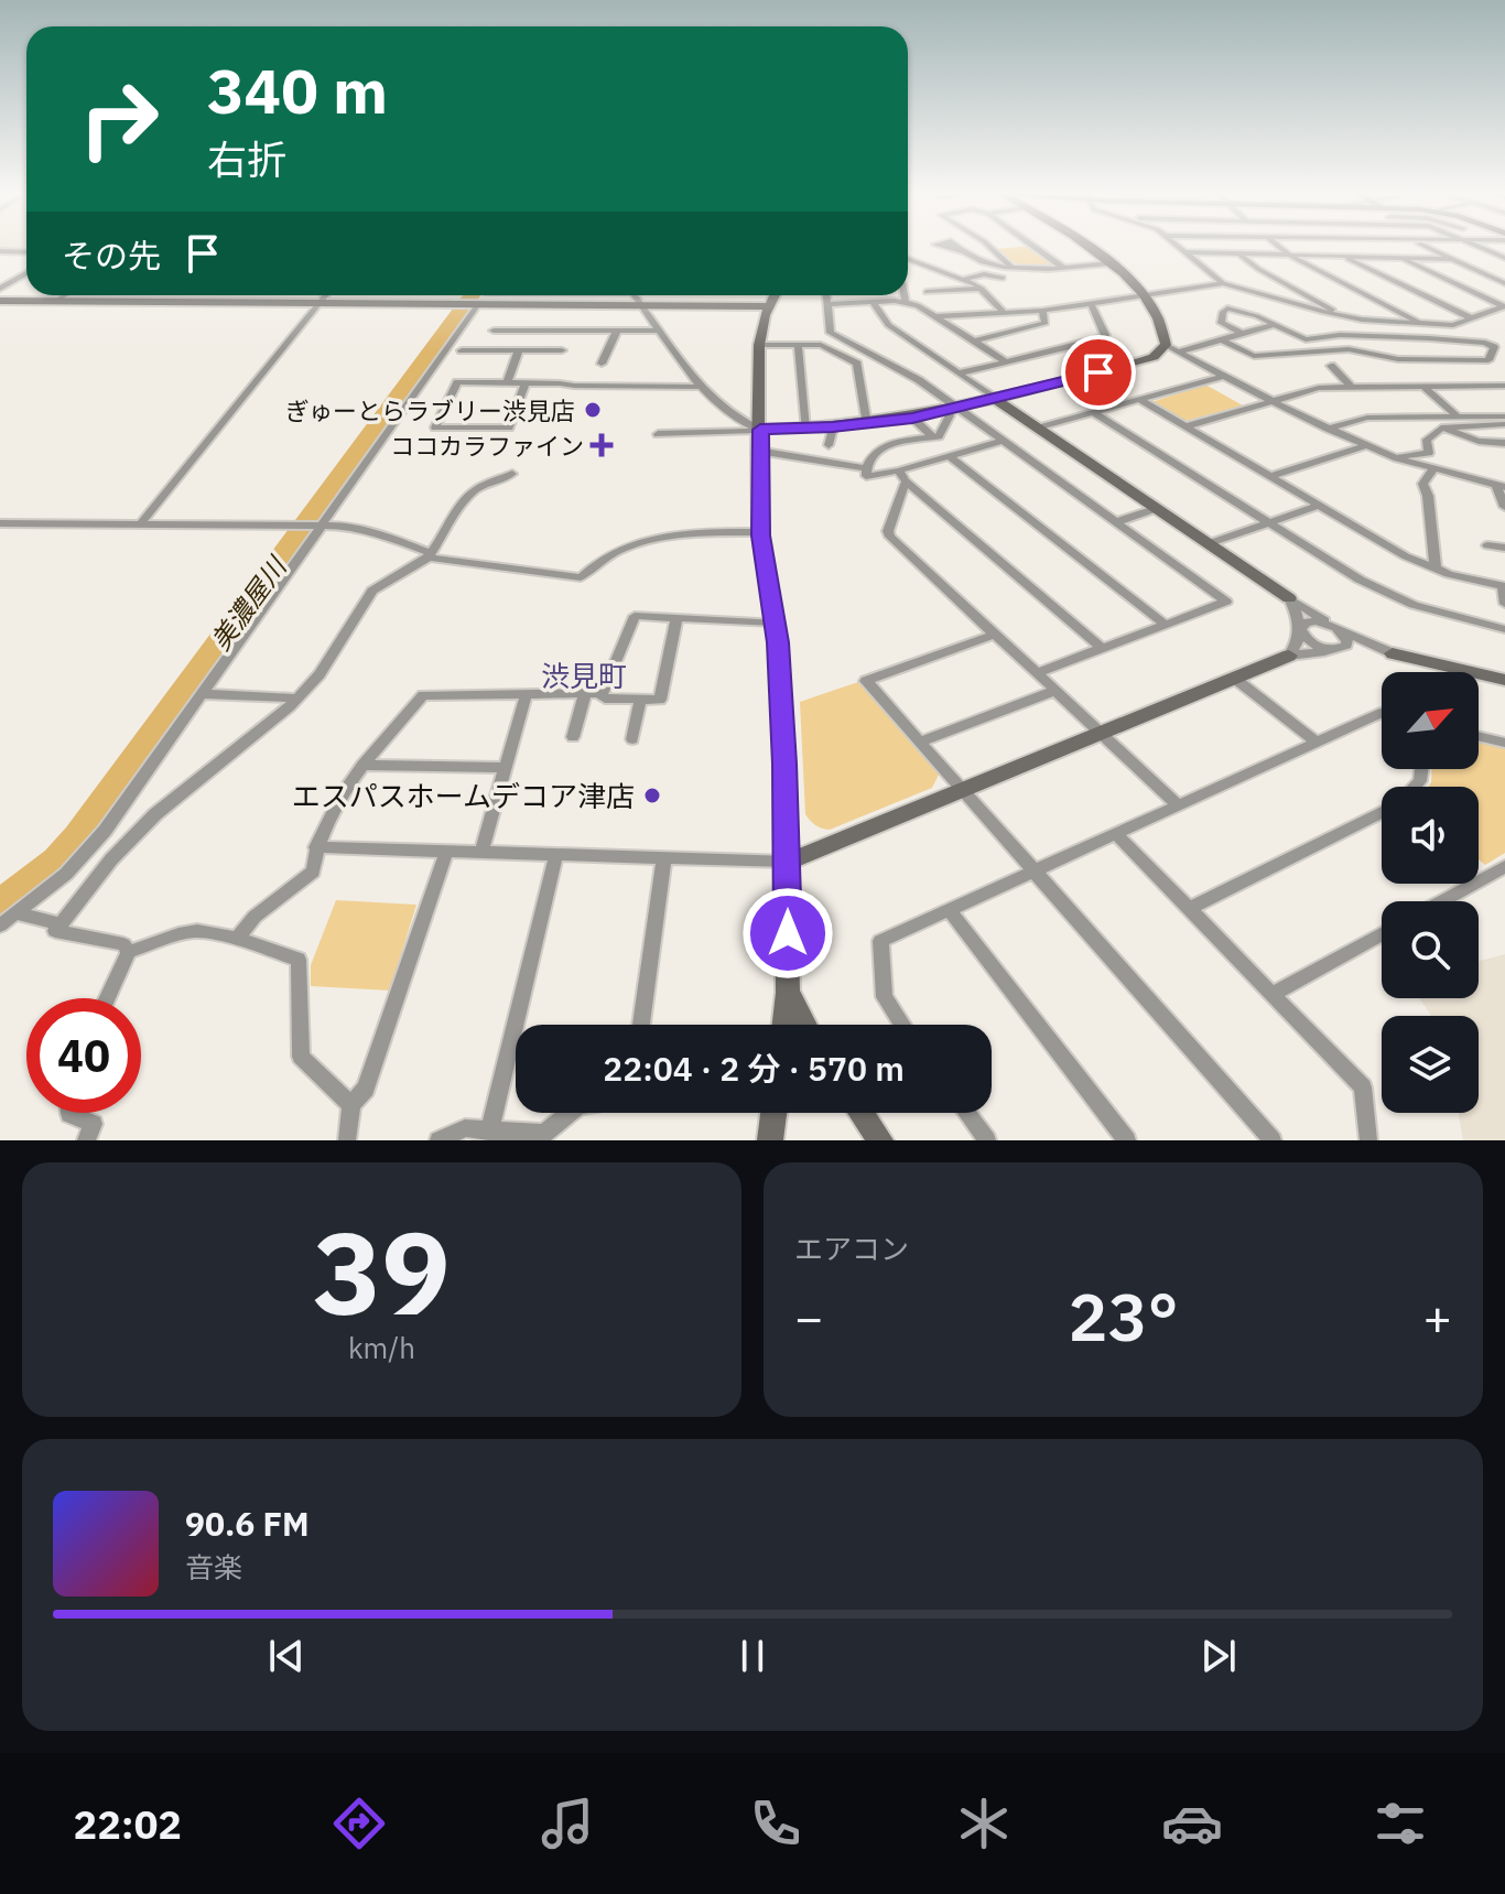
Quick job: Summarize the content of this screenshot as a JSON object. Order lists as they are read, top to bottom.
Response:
{
  "districts": ["渋見町"],
  "water": ["美濃屋川"],
  "places": {
    "other": ["ぎゅーとらラブリー渋見店", "エスパスホームデコア津店"],
    "health": ["ココカラファイン"]
  },
  "north": "top right",
  "page": {
    "turn": ["340 m", "右折"],
    "then": "その先",
    "limit": "40",
    "trip": "22:04 · 2 分 · 570 m",
    "tile": [
      ["39", "km/h"],
      "エアコン"
    ],
    "heat": ["−", "23°", "+"],
    "song": ["90.6 FM", "音楽"],
    "tabs": "22:02"
  }
}
